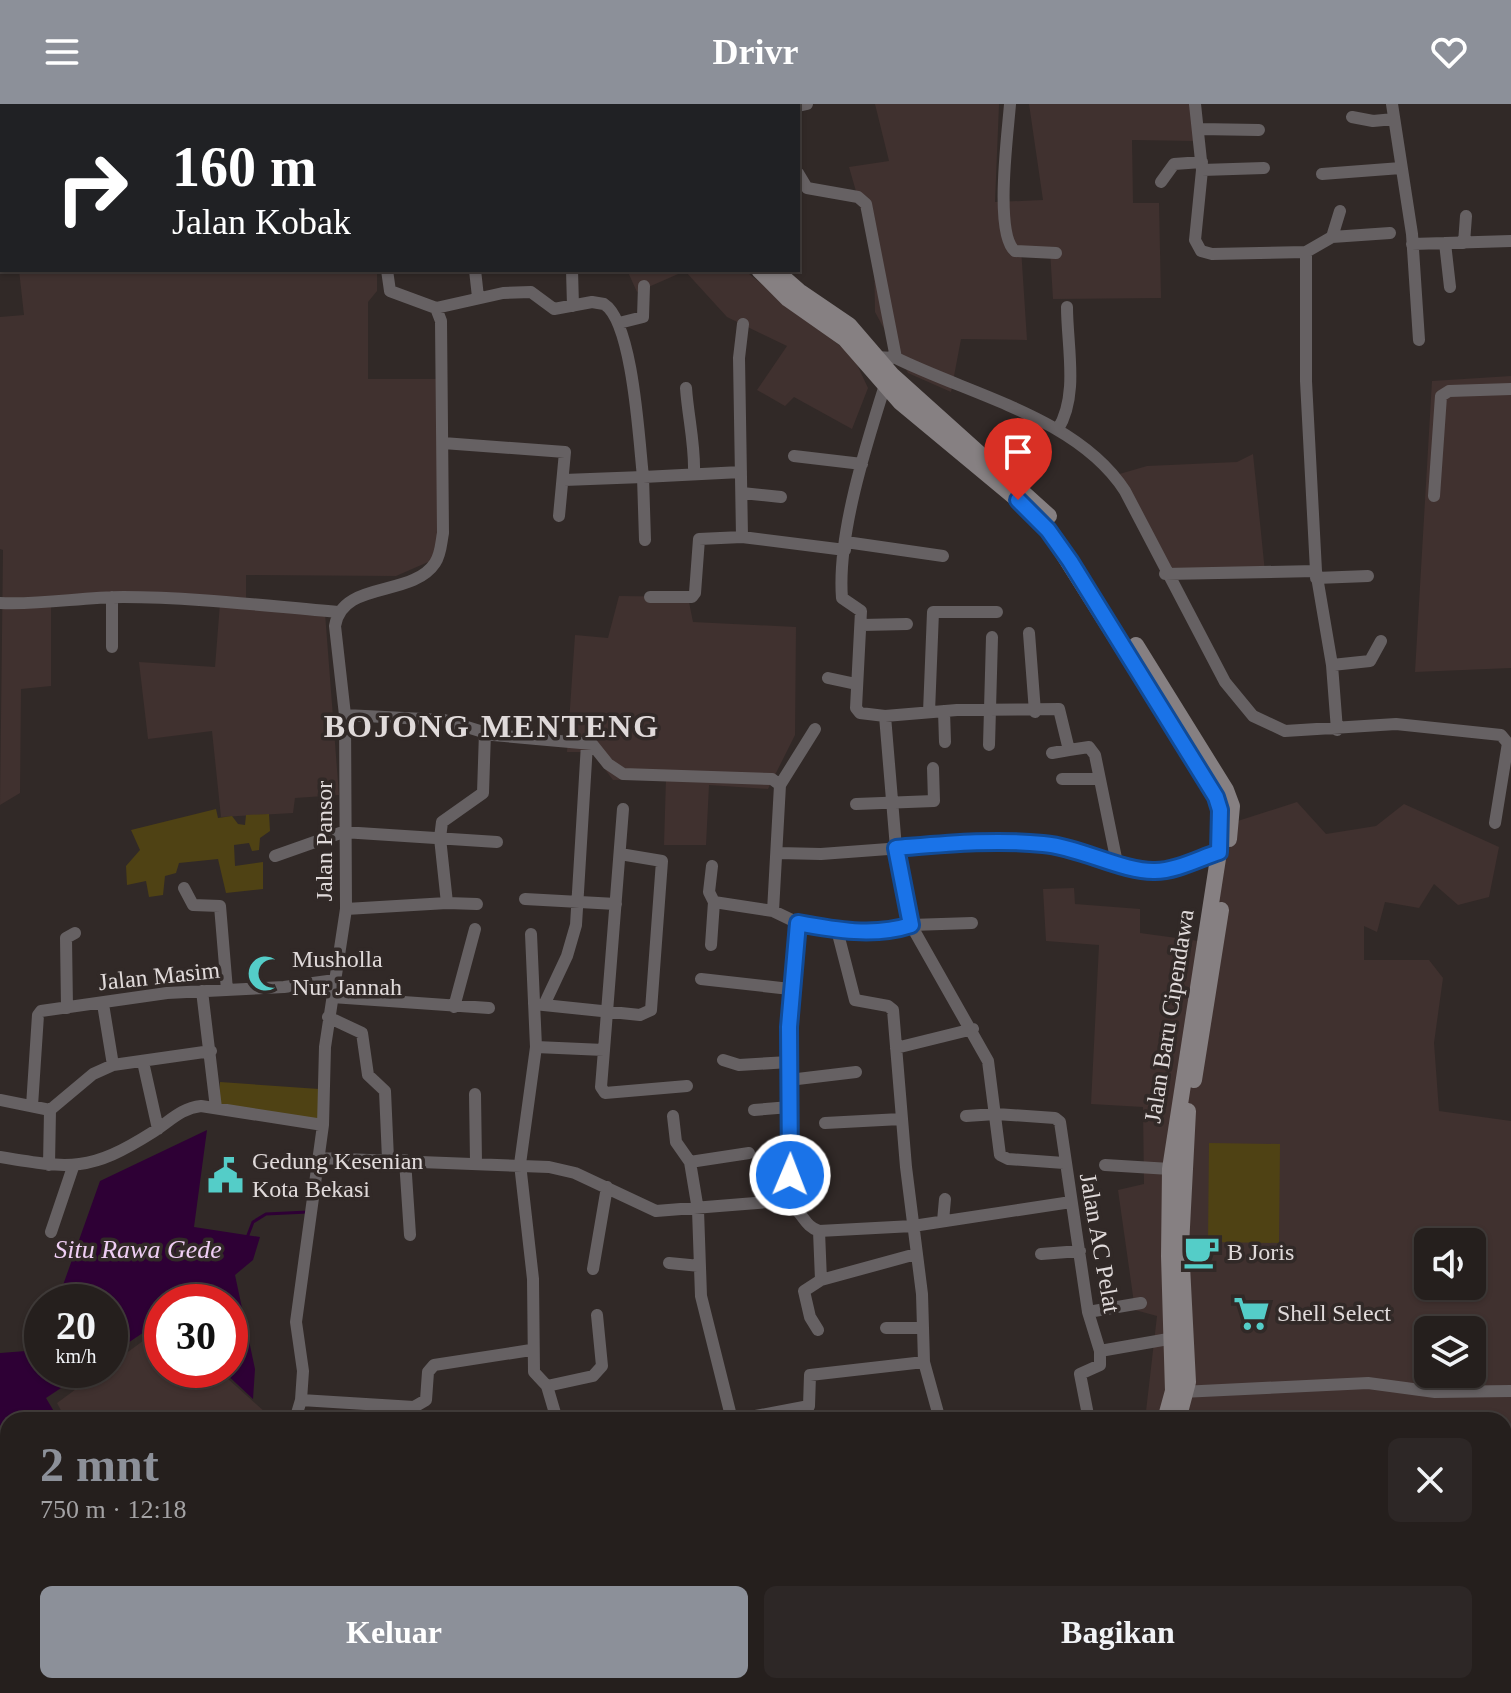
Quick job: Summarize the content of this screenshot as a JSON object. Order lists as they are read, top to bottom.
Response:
{
  "streets": {
    "main road": ["Jalan Baru Cipendawa"],
    "street": ["Jalan Pansor", "Jalan Masim", "Jalan AC Pelat"]
  },
  "crossings": [
    ["Jalan Pansor", "Jalan Masim"]
  ],
  "districts": ["BOJONG MENTENG"],
  "water": ["Situ Rawa Gede"],
  "places": {
    "mosque": ["Musholla Nur Jannah"],
    "public building": ["Gedung Kesenian Kota Bekasi"],
    "cafe": ["B Joris"],
    "supermarket": ["Shell Select"]
  },
  "page": {
    "header": "Drivr",
    "turn": ["160 m", "Jalan Kobak"],
    "speed": "20 km/h",
    "limit": "30",
    "heading": ["2 mnt", "750 m · 12:18"],
    "buttons": ["Keluar", "Bagikan"]
  }
}
